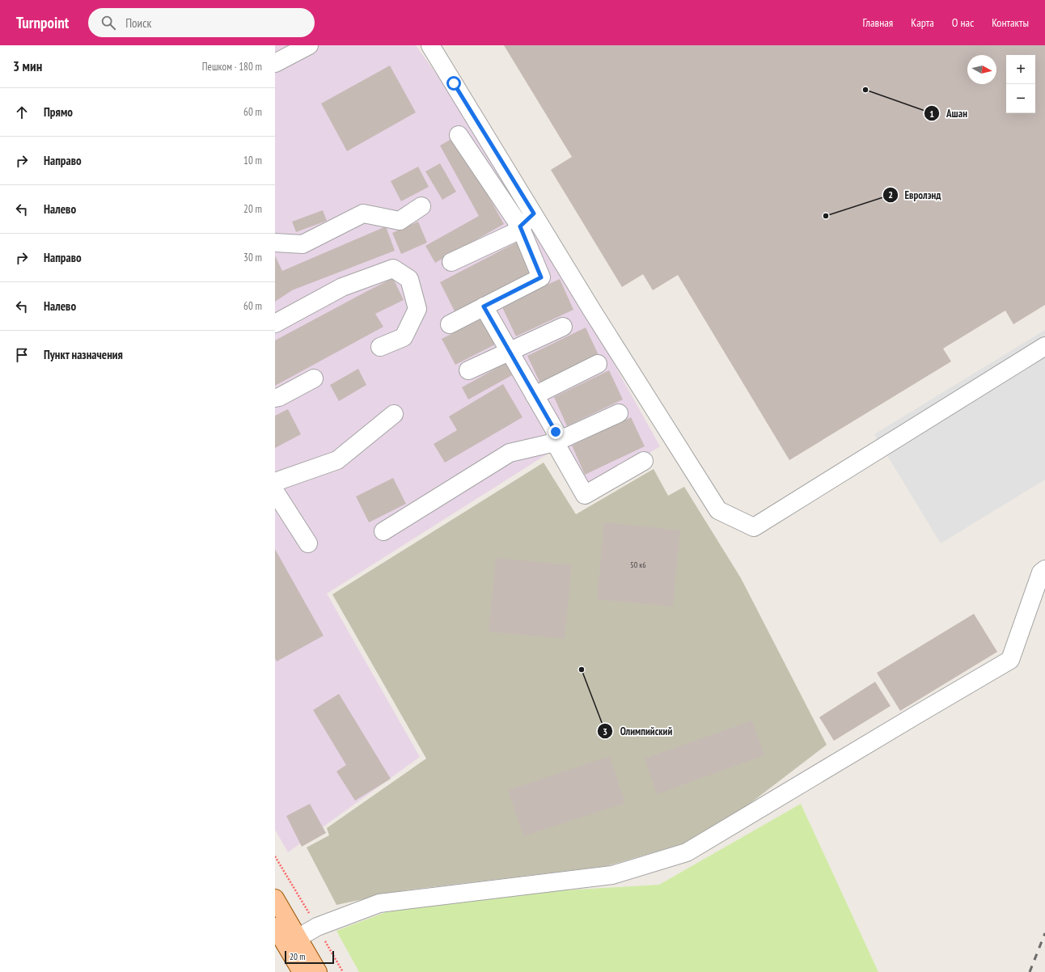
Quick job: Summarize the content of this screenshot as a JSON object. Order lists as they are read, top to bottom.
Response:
{
  "places": ["Ашан", "Евролэнд", "Олимпийский"],
  "house_numbers": ["50 к6"],
  "scale_bar": "20 m",
  "north": "right",
  "page": {
    "header": "Turnpoint",
    "search": "Поиск",
    "nav": [
      "Главная",
      "Карта",
      "О нас",
      "Контакты"
    ],
    "heading": ["3 мин", "Пешком · 180 m"],
    "map_buttons": ["+", "−"],
    "list": [
      ["Прямо", "60 m"],
      ["Направо", "10 m"],
      ["Налево", "20 m"],
      ["Направо", "30 m"],
      ["Налево", "60 m"],
      "Пункт назначения"
    ],
    "scale": "20 m"
  }
}
